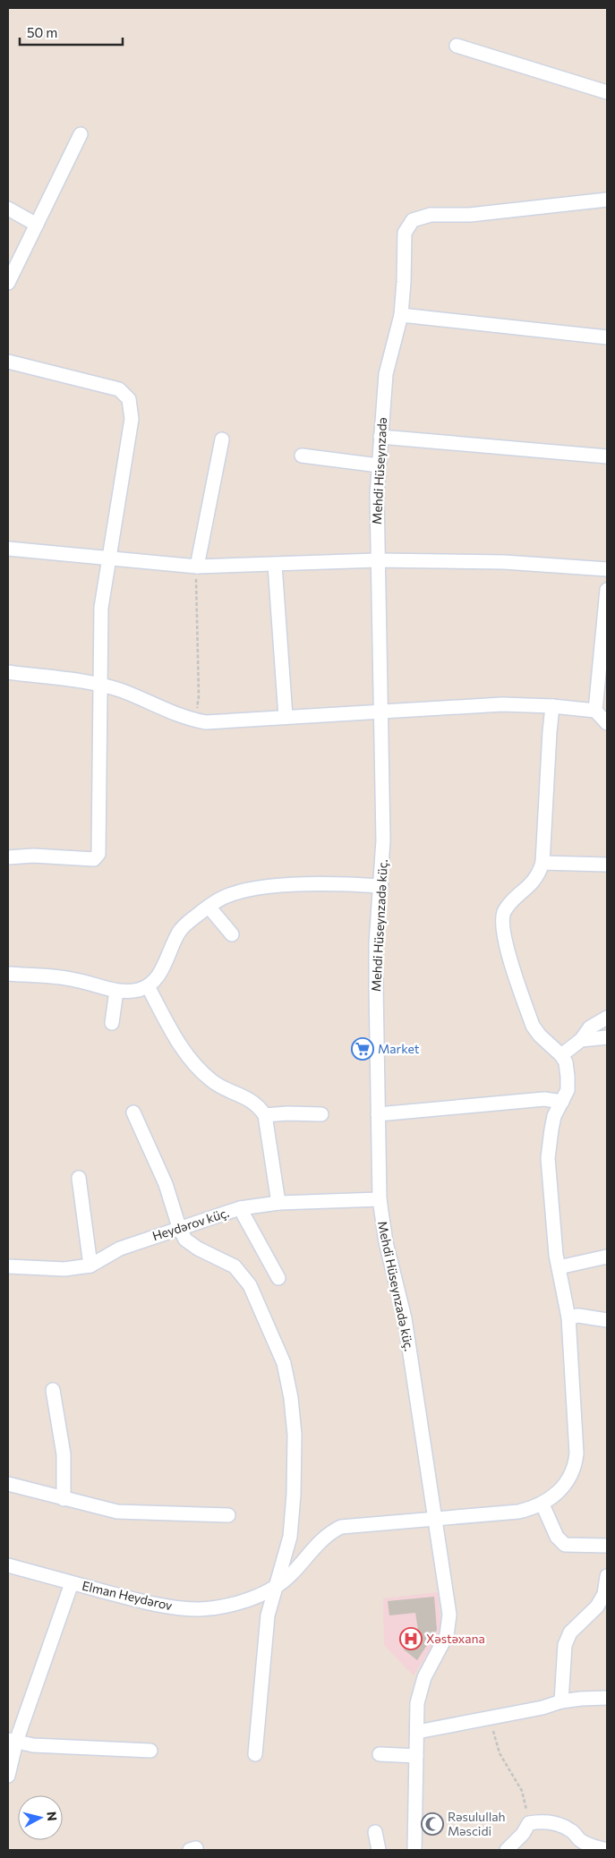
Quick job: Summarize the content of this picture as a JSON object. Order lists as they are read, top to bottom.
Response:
{
  "streets": {
    "street": [
      "Mehdi Hüseynzadə",
      "Mehdi Hüseynzadə küç.",
      "Heydərov küç.",
      "Elman Heydərov"
    ]
  },
  "crossings": [
    ["Mehdi Hüseynzadə", "Mehdi Hüseynzadə küç."],
    ["Mehdi Hüseynzadə küç.", "Heydərov küç."],
    ["Mehdi Hüseynzadə küç.", "Elman Heydərov"]
  ],
  "places": {
    "supermarket": ["Market"],
    "hospital": ["Xəstəxana"],
    "mosque": ["Rəsulullah Məscidi"]
  },
  "scale_bar": "50 m",
  "north": "right"
}
